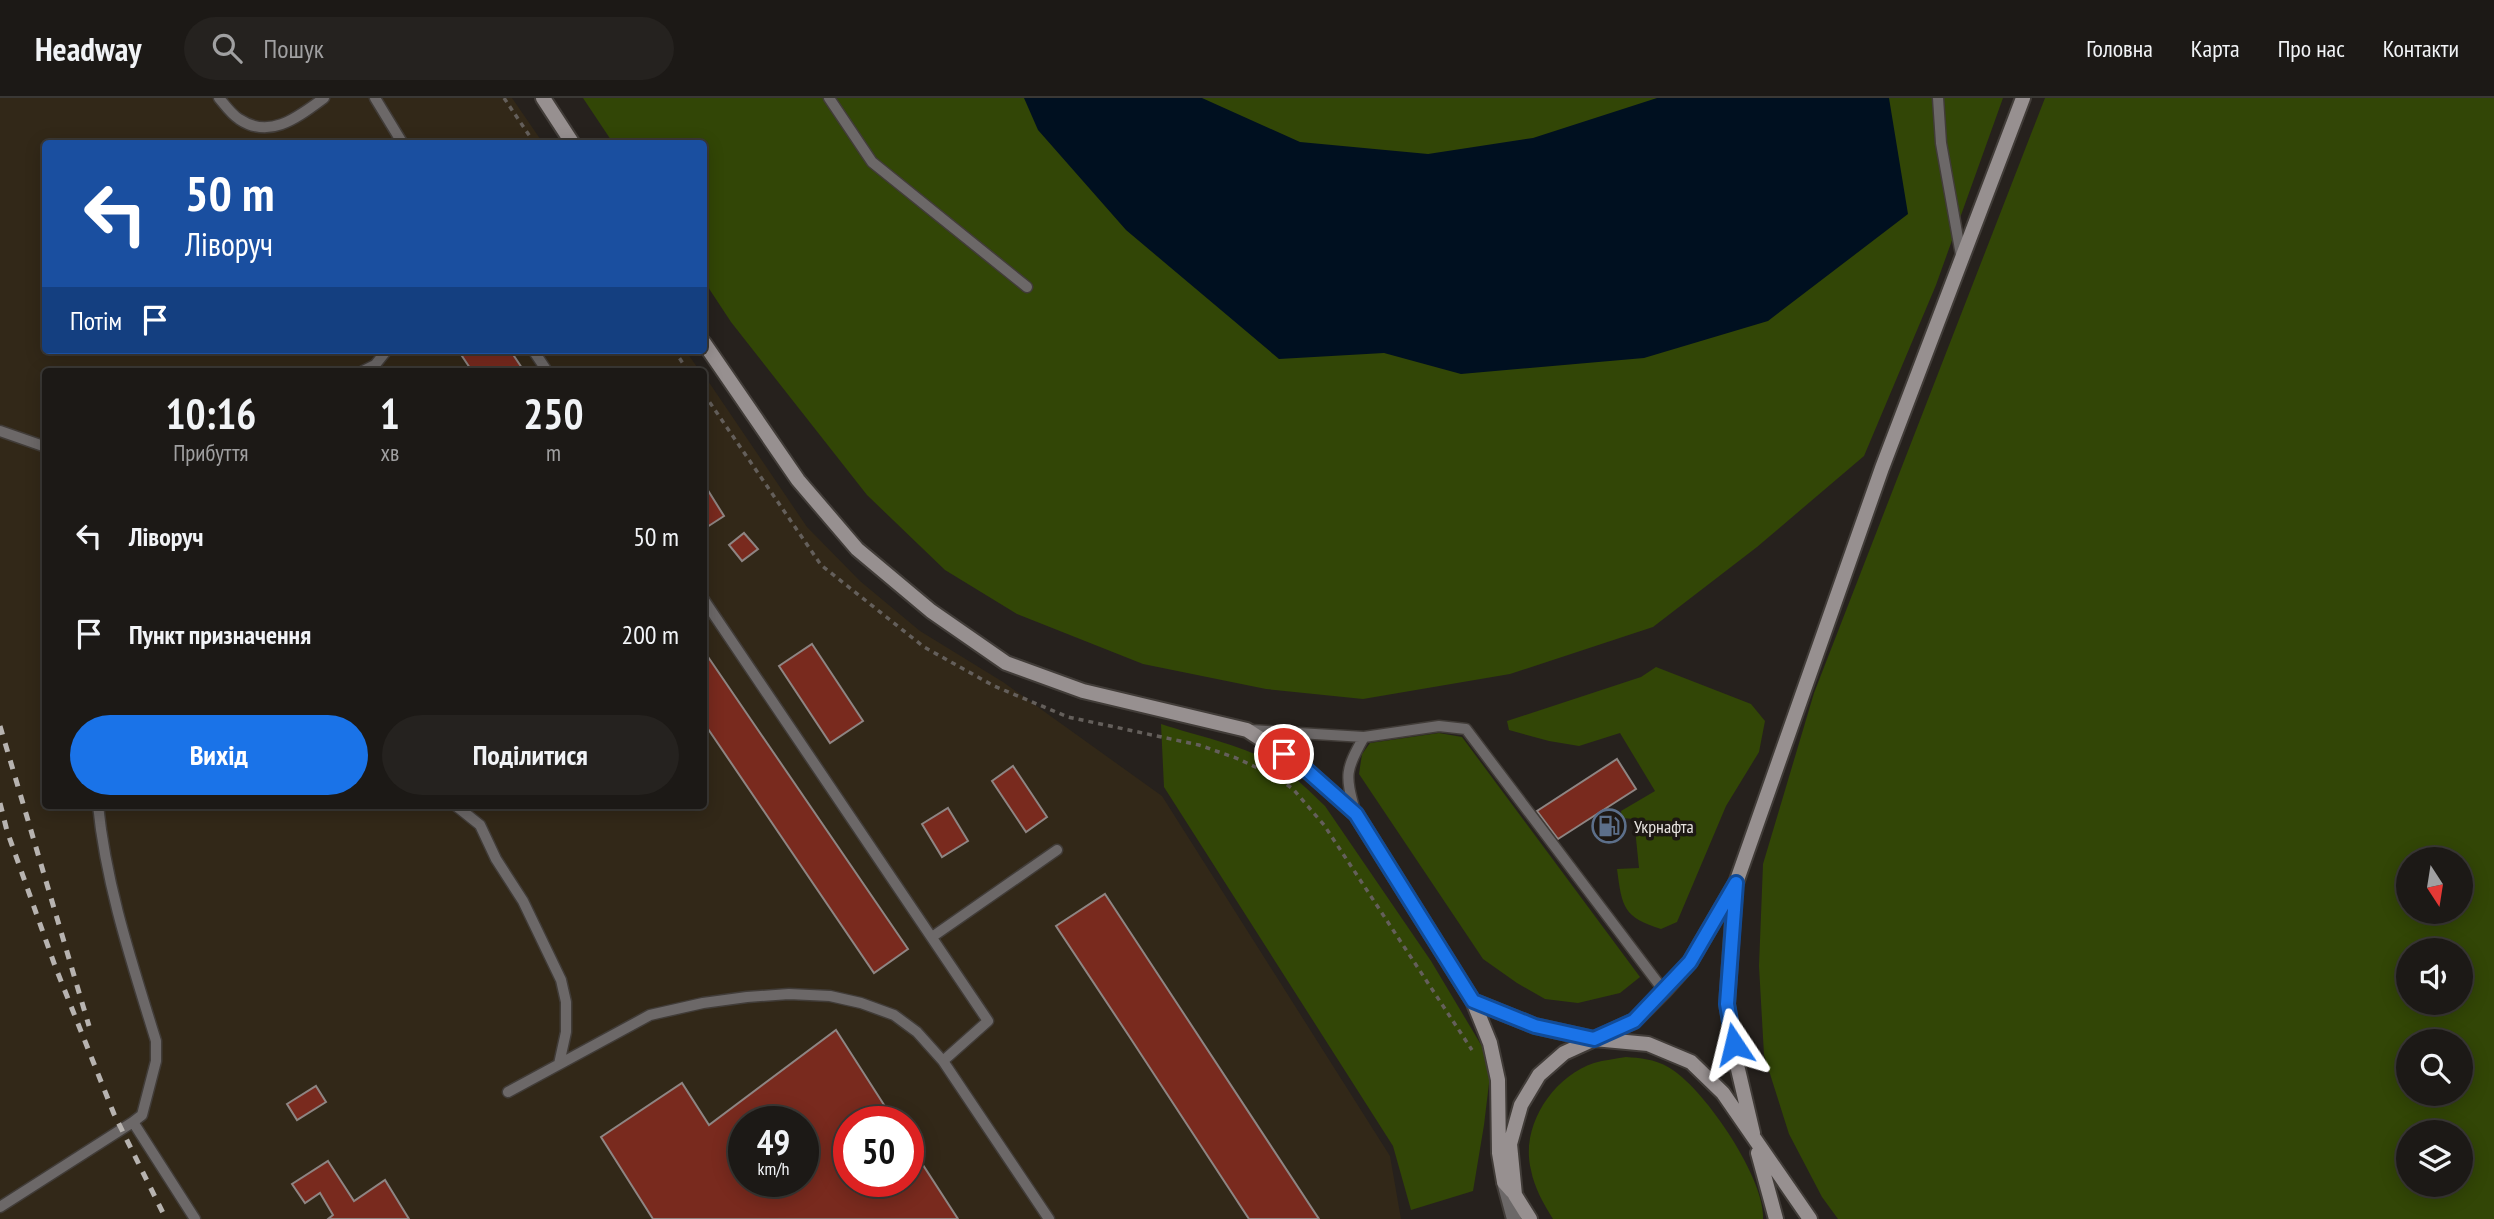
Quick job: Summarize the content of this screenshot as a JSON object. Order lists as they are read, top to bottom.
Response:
{
  "places": {
    "fuel station": ["Укрнафта"]
  },
  "north": "bottom",
  "page": {
    "header": "Headway",
    "search": "Пошук",
    "nav": [
      "Головна",
      "Карта",
      "Про нас",
      "Контакти"
    ],
    "turn": ["50 m", "Ліворуч"],
    "then": "Потім",
    "eta": [
      "10:16",
      "Прибуття",
      "1",
      "хв",
      "250",
      "m"
    ],
    "list": [
      {
        "name": "Ліворуч",
        "value": "50 m"
      },
      {
        "name": "Пункт призначення",
        "value": "200 m"
      }
    ],
    "buttons": ["Вихід", "Поділитися"],
    "speed": "49 km/h",
    "limit": "50"
  }
}
